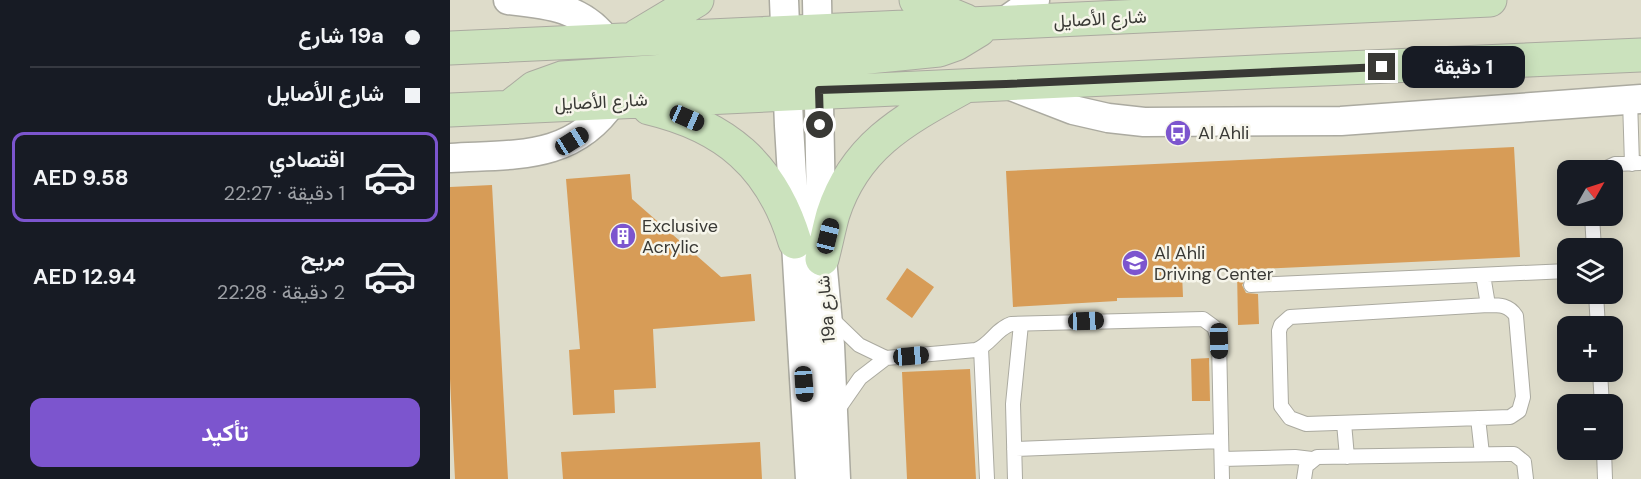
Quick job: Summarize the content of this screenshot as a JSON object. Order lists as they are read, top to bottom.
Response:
{
  "streets": {
    "main road": ["شارع الأصايل"],
    "street": ["19a شارع"]
  },
  "crossings": [
    ["شارع الأصايل", "19a شارع"]
  ],
  "places": {
    "bus stop": ["Al Ahli"],
    "building": ["Exclusive Acrylic"],
    "school or university": ["Al Ahli Driving Center"]
  },
  "north": "top right",
  "page": {
    "banner": ["19a شارع", "شارع الأصايل"],
    "bubble": "1 دقيقة",
    "list": [
      {
        "name": "اقتصادي",
        "note": "1 دقيقة · 22:27",
        "value": "AED 9.58"
      },
      {
        "name": "مريح",
        "note": "2 دقيقة · 22:28",
        "value": "AED 12.94"
      }
    ],
    "map_buttons": ["+", "−"],
    "buttons": "تأكيد"
  }
}
